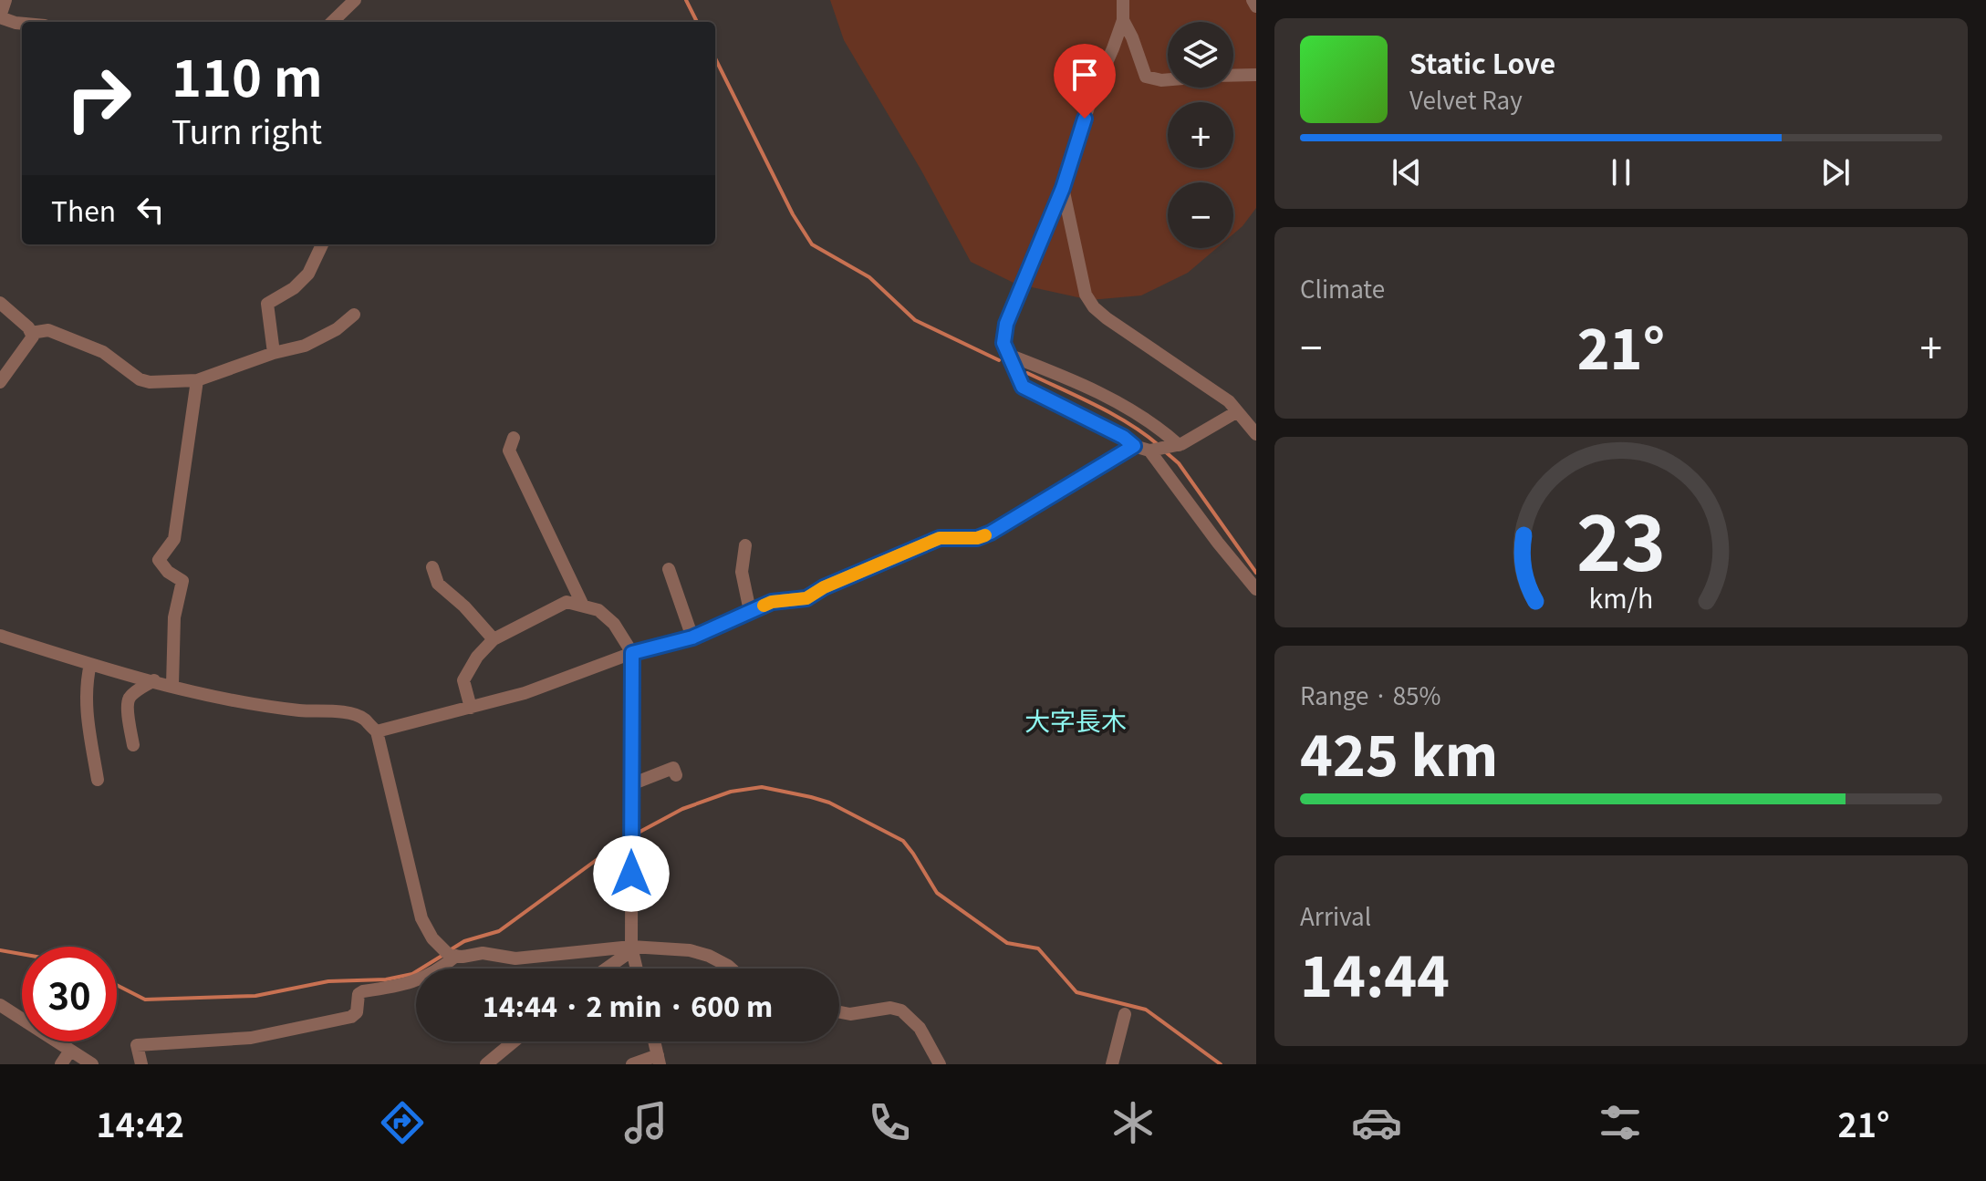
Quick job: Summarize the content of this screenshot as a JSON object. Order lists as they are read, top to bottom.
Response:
{
  "districts": ["大字長木"],
  "page": {
    "map_buttons": ["+", "−"],
    "turn": ["110 m", "Turn right"],
    "song": ["Static Love", "Velvet Ray"],
    "then": "Then",
    "tile": [
      "Climate",
      ["Range · 85%", "425 km"],
      ["Arrival", "14:44"]
    ],
    "heat": ["−", "21°", "+"],
    "limit": "30",
    "trip": "14:44 · 2 min · 600 m",
    "tabs": ["14:42", "21°"],
    "gauge": ["23", "km/h"]
  }
}
